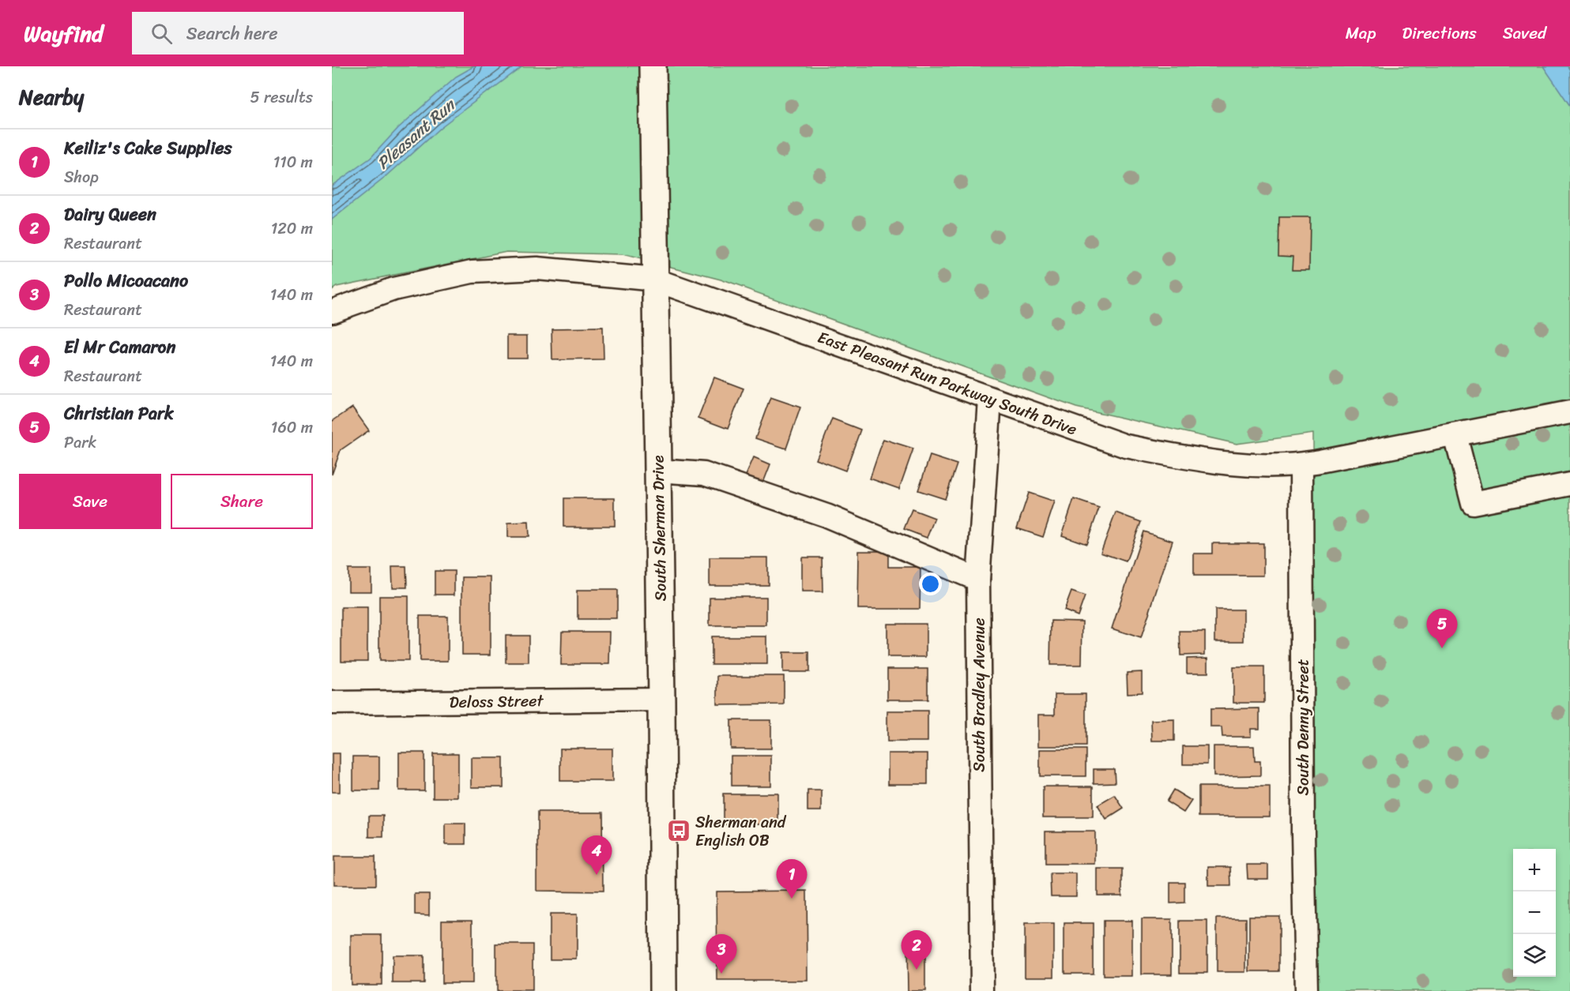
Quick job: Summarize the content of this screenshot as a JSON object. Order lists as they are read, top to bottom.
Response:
{
  "streets": {
    "main road": ["South Sherman Drive"],
    "street": [
      "East Pleasant Run Parkway South Drive",
      "South Bradley Avenue",
      "Deloss Street",
      "South Denny Street"
    ]
  },
  "crossings": [
    ["East Pleasant Run Parkway South Drive", "South Sherman Drive"],
    ["East Pleasant Run Parkway South Drive", "South Bradley Avenue"],
    ["East Pleasant Run Parkway South Drive", "South Denny Street"],
    ["South Sherman Drive", "Deloss Street"]
  ],
  "water": ["Pleasant Run"],
  "places": {
    "bus stop": ["Sherman and English OB"]
  },
  "page": {
    "header": "Wayfind",
    "search": "Search here",
    "nav": ["Map", "Directions", "Saved"],
    "heading": ["Nearby", "5 results"],
    "list": [
      {
        "mark": "1",
        "name": "Keiliz's Cake Supplies",
        "note": "Shop",
        "value": "110 m"
      },
      {
        "mark": "2",
        "name": "Dairy Queen",
        "note": "Restaurant",
        "value": "120 m"
      },
      {
        "mark": "3",
        "name": "Pollo Micoacano",
        "note": "Restaurant",
        "value": "140 m"
      },
      {
        "mark": "4",
        "name": "El Mr Camaron",
        "note": "Restaurant",
        "value": "140 m"
      },
      {
        "mark": "5",
        "name": "Christian Park",
        "note": "Park",
        "value": "160 m"
      }
    ],
    "buttons": ["Save", "Share"],
    "pins": [
      "5",
      "4",
      "1",
      "2",
      "3"
    ],
    "map_buttons": ["+", "−"]
  }
}
